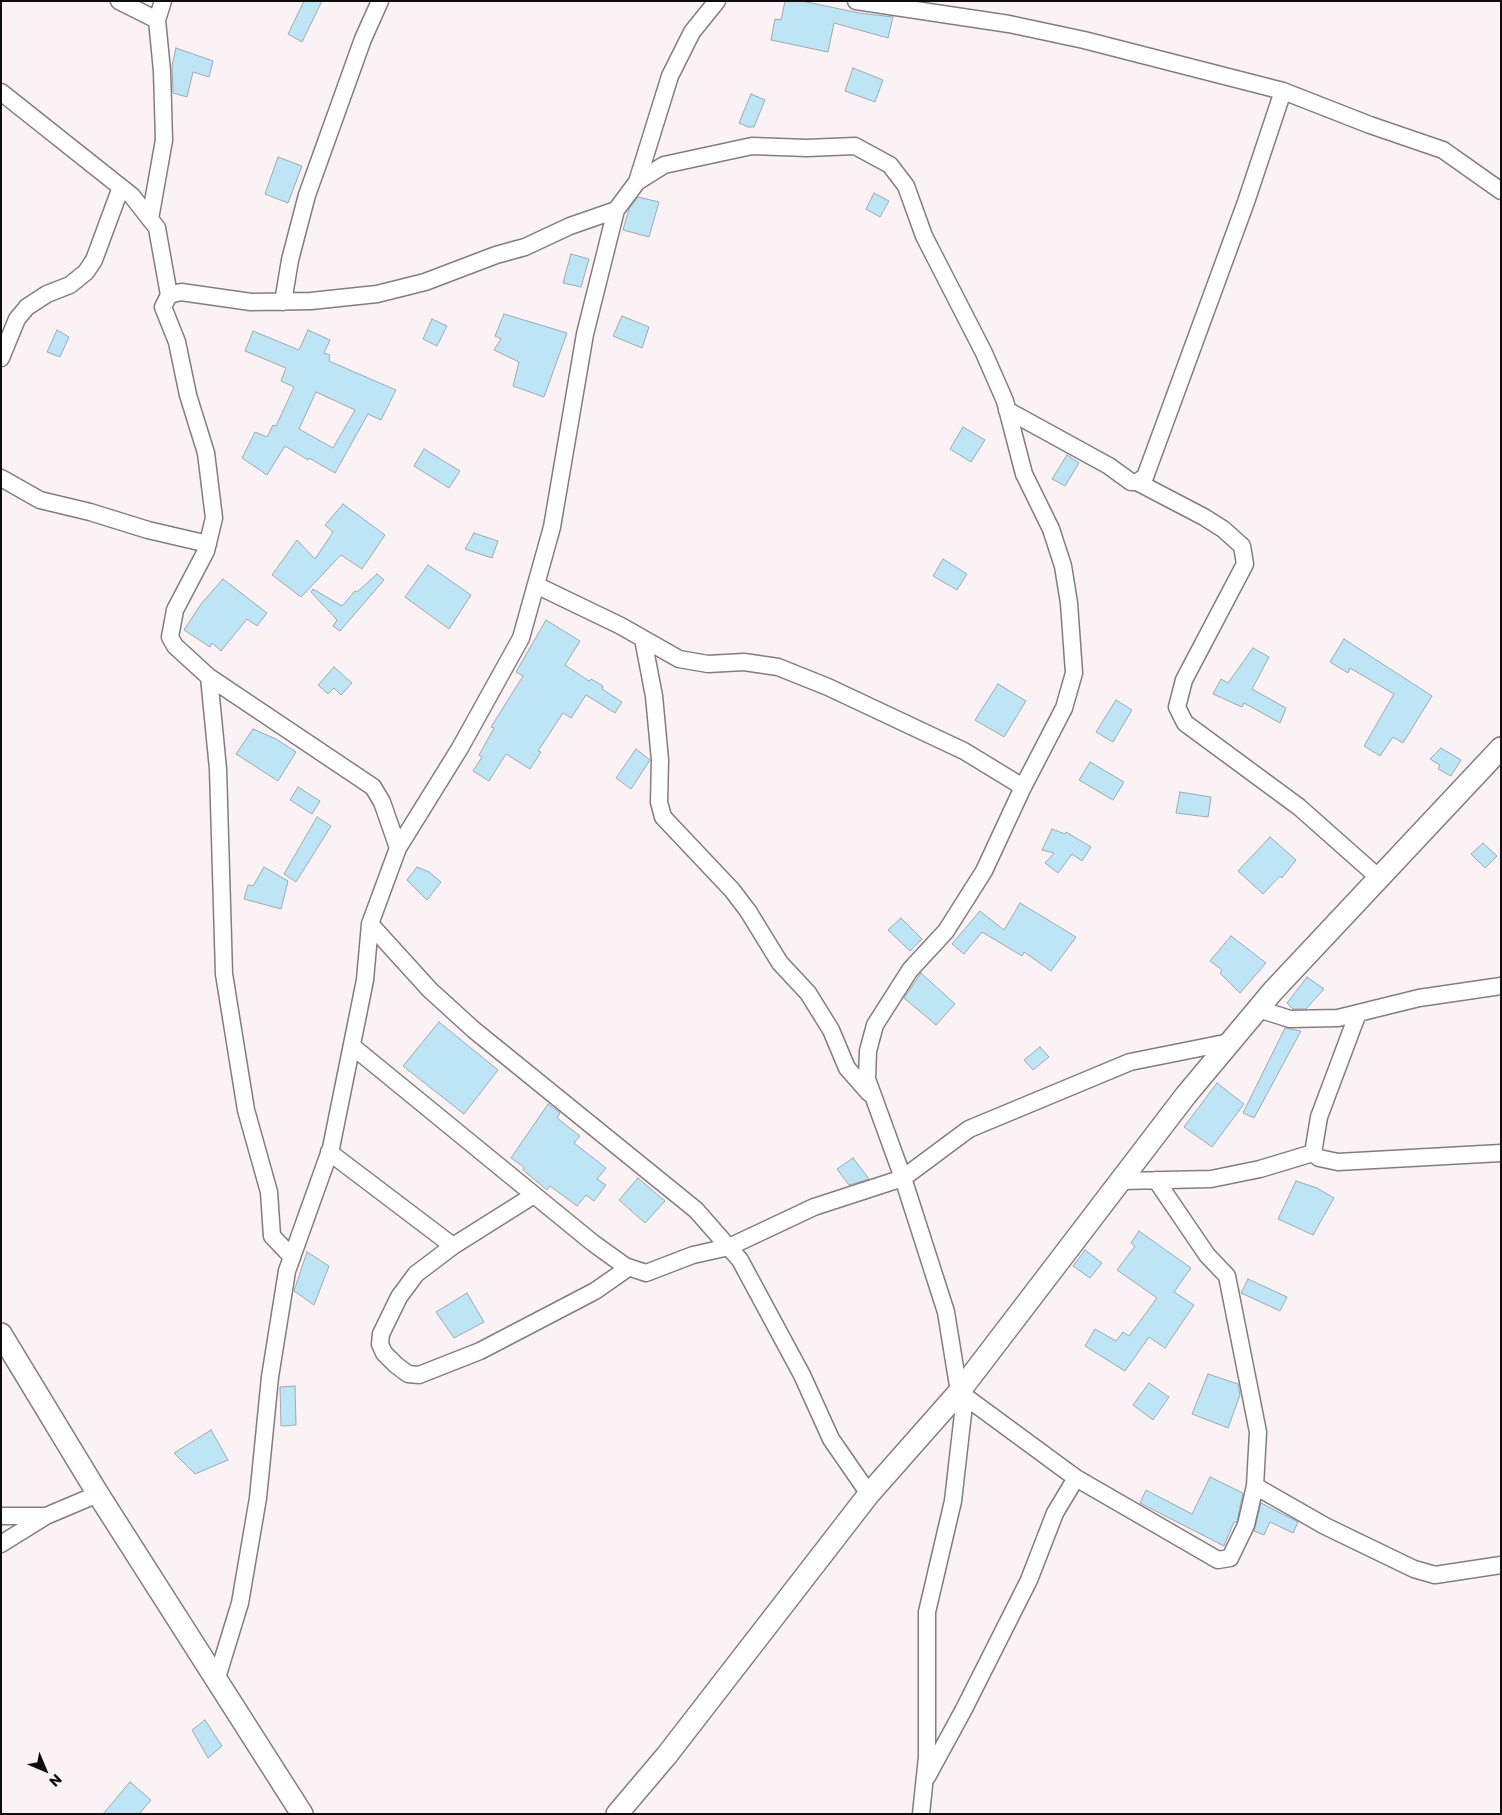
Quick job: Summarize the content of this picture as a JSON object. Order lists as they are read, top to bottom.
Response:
{
  "north": "bottom right"
}
